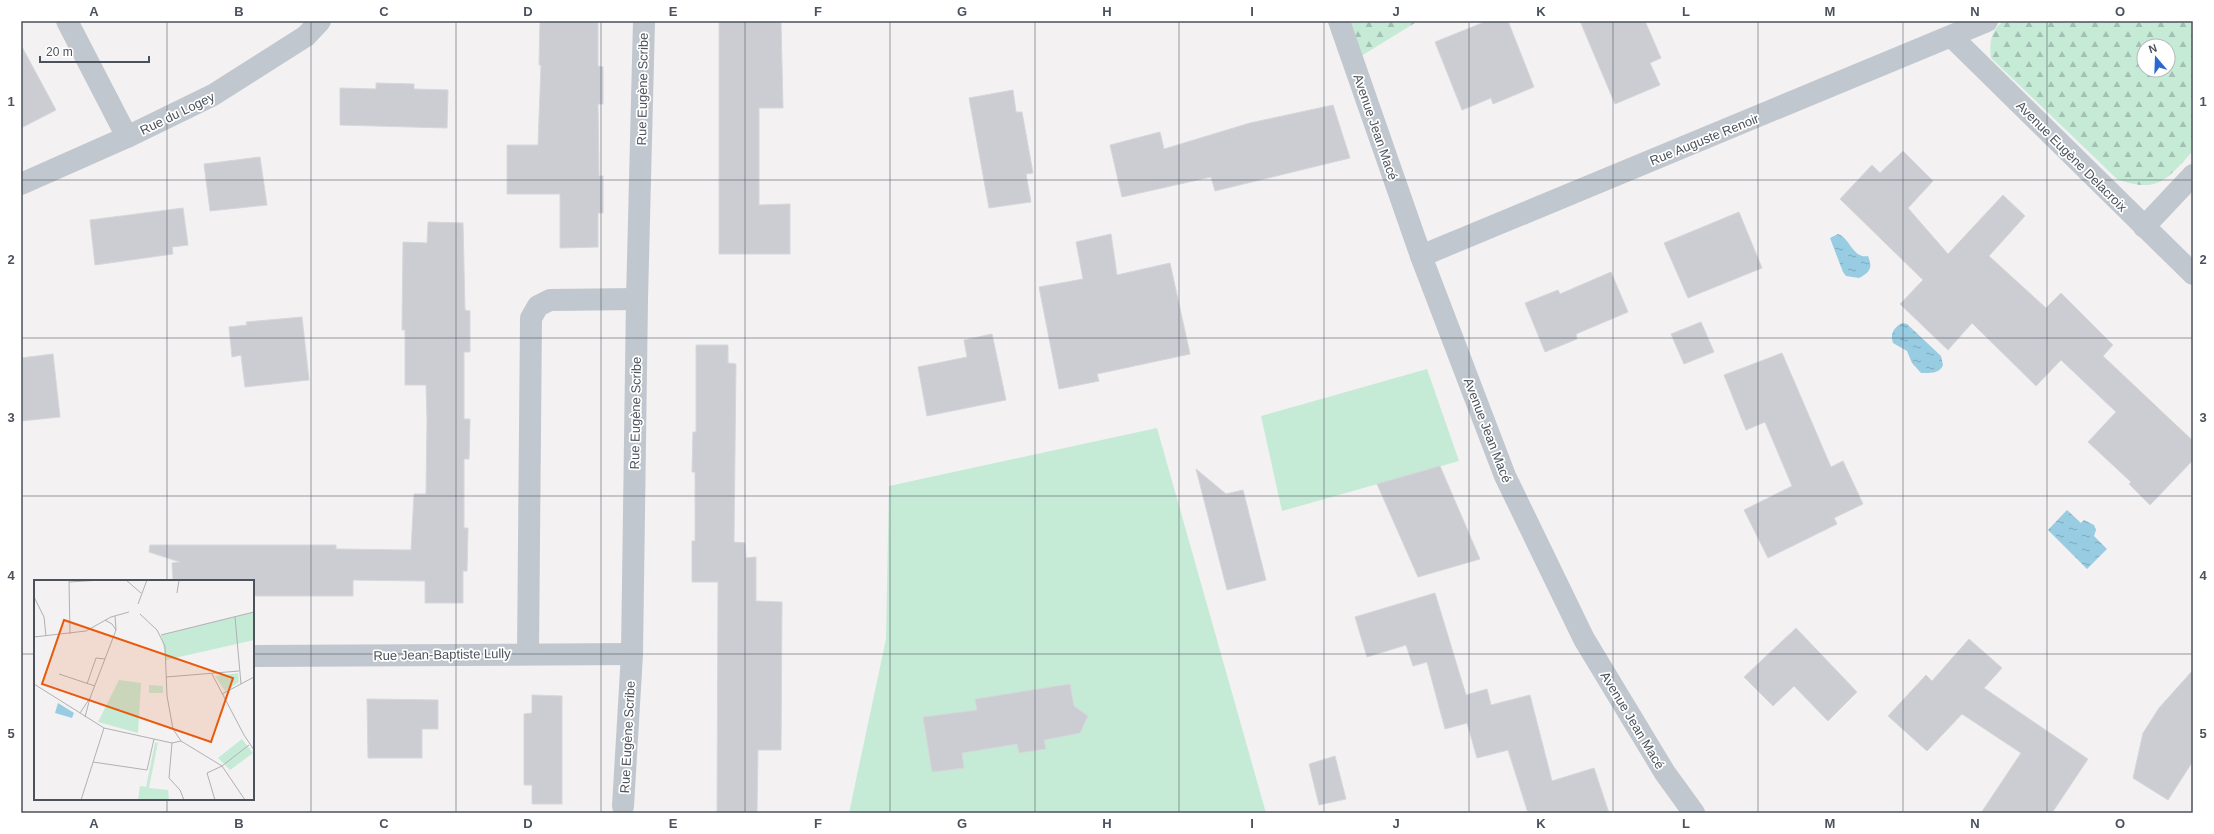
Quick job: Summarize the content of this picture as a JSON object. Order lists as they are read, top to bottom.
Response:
{
  "streets": {
    "street": [
      "Rue Eugène Scribe",
      "Rue du Logey",
      "Avenue Jean Macé",
      "Rue Auguste Renoir",
      "Avenue Eugène Delacroix",
      "Rue Jean-Baptiste Lully"
    ]
  },
  "crossings": [
    ["Rue Eugène Scribe", "Rue Jean-Baptiste Lully"],
    ["Avenue Jean Macé", "Rue Auguste Renoir"],
    ["Rue Auguste Renoir", "Avenue Eugène Delacroix"]
  ],
  "scale_bar": "20 m",
  "north": "top",
  "grid": {
    "columns": [
      "A",
      "B",
      "C",
      "D",
      "E",
      "F",
      "G",
      "H",
      "I",
      "J",
      "K",
      "L",
      "M",
      "N",
      "O"
    ],
    "rows": [
      "1",
      "2",
      "3",
      "4",
      "5"
    ]
  }
}
